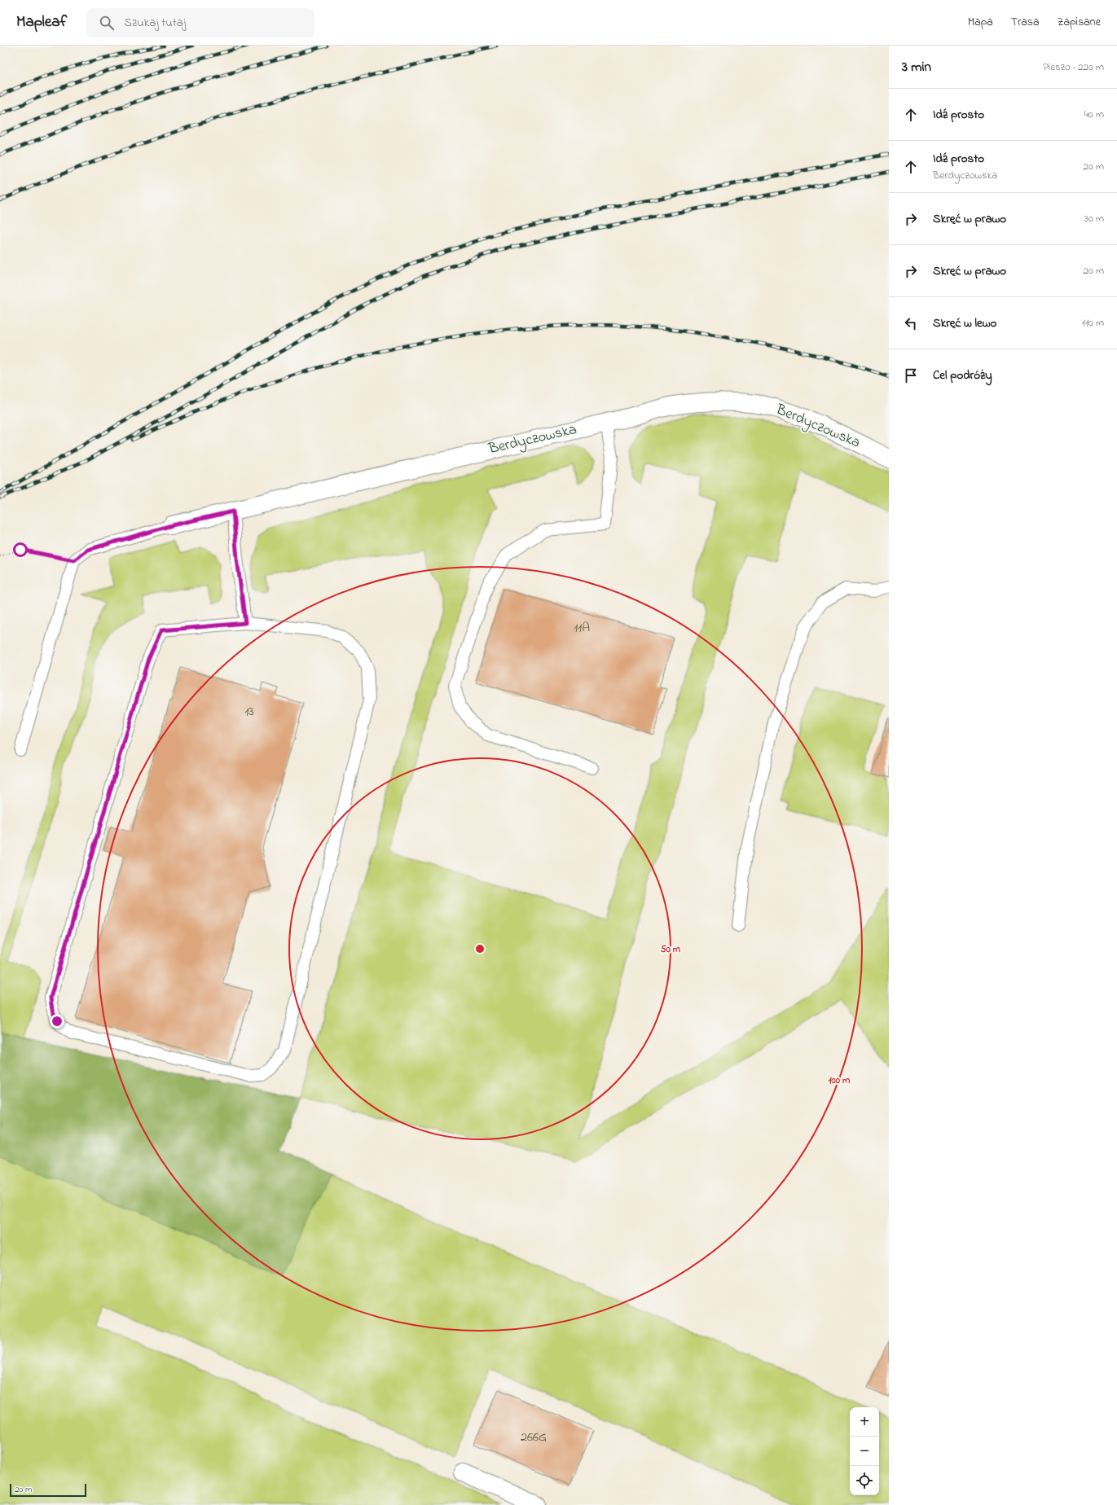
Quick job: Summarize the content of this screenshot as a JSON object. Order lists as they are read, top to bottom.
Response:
{
  "streets": {
    "street": ["Berdyczowska"]
  },
  "house_numbers": ["11A", "13", "266G"],
  "scale_bar": "20 m",
  "page": {
    "header": "Mapleaf",
    "search": "Szukaj tutaj",
    "nav": ["Mapa", "Trasa", "Zapisane"],
    "heading": ["3 min", "Pieszo · 220 m"],
    "list": [
      ["Idź prosto", "40 m"],
      ["Idź prosto", "Berdyczowska", "20 m"],
      ["Skręć w prawo", "30 m"],
      ["Skręć w prawo", "20 m"],
      ["Skręć w lewo", "110 m"],
      "Cel podróży"
    ],
    "map_buttons": ["+", "−"],
    "scale": "20 m"
  },
  "rings": ["50 m", "100 m"]
}
